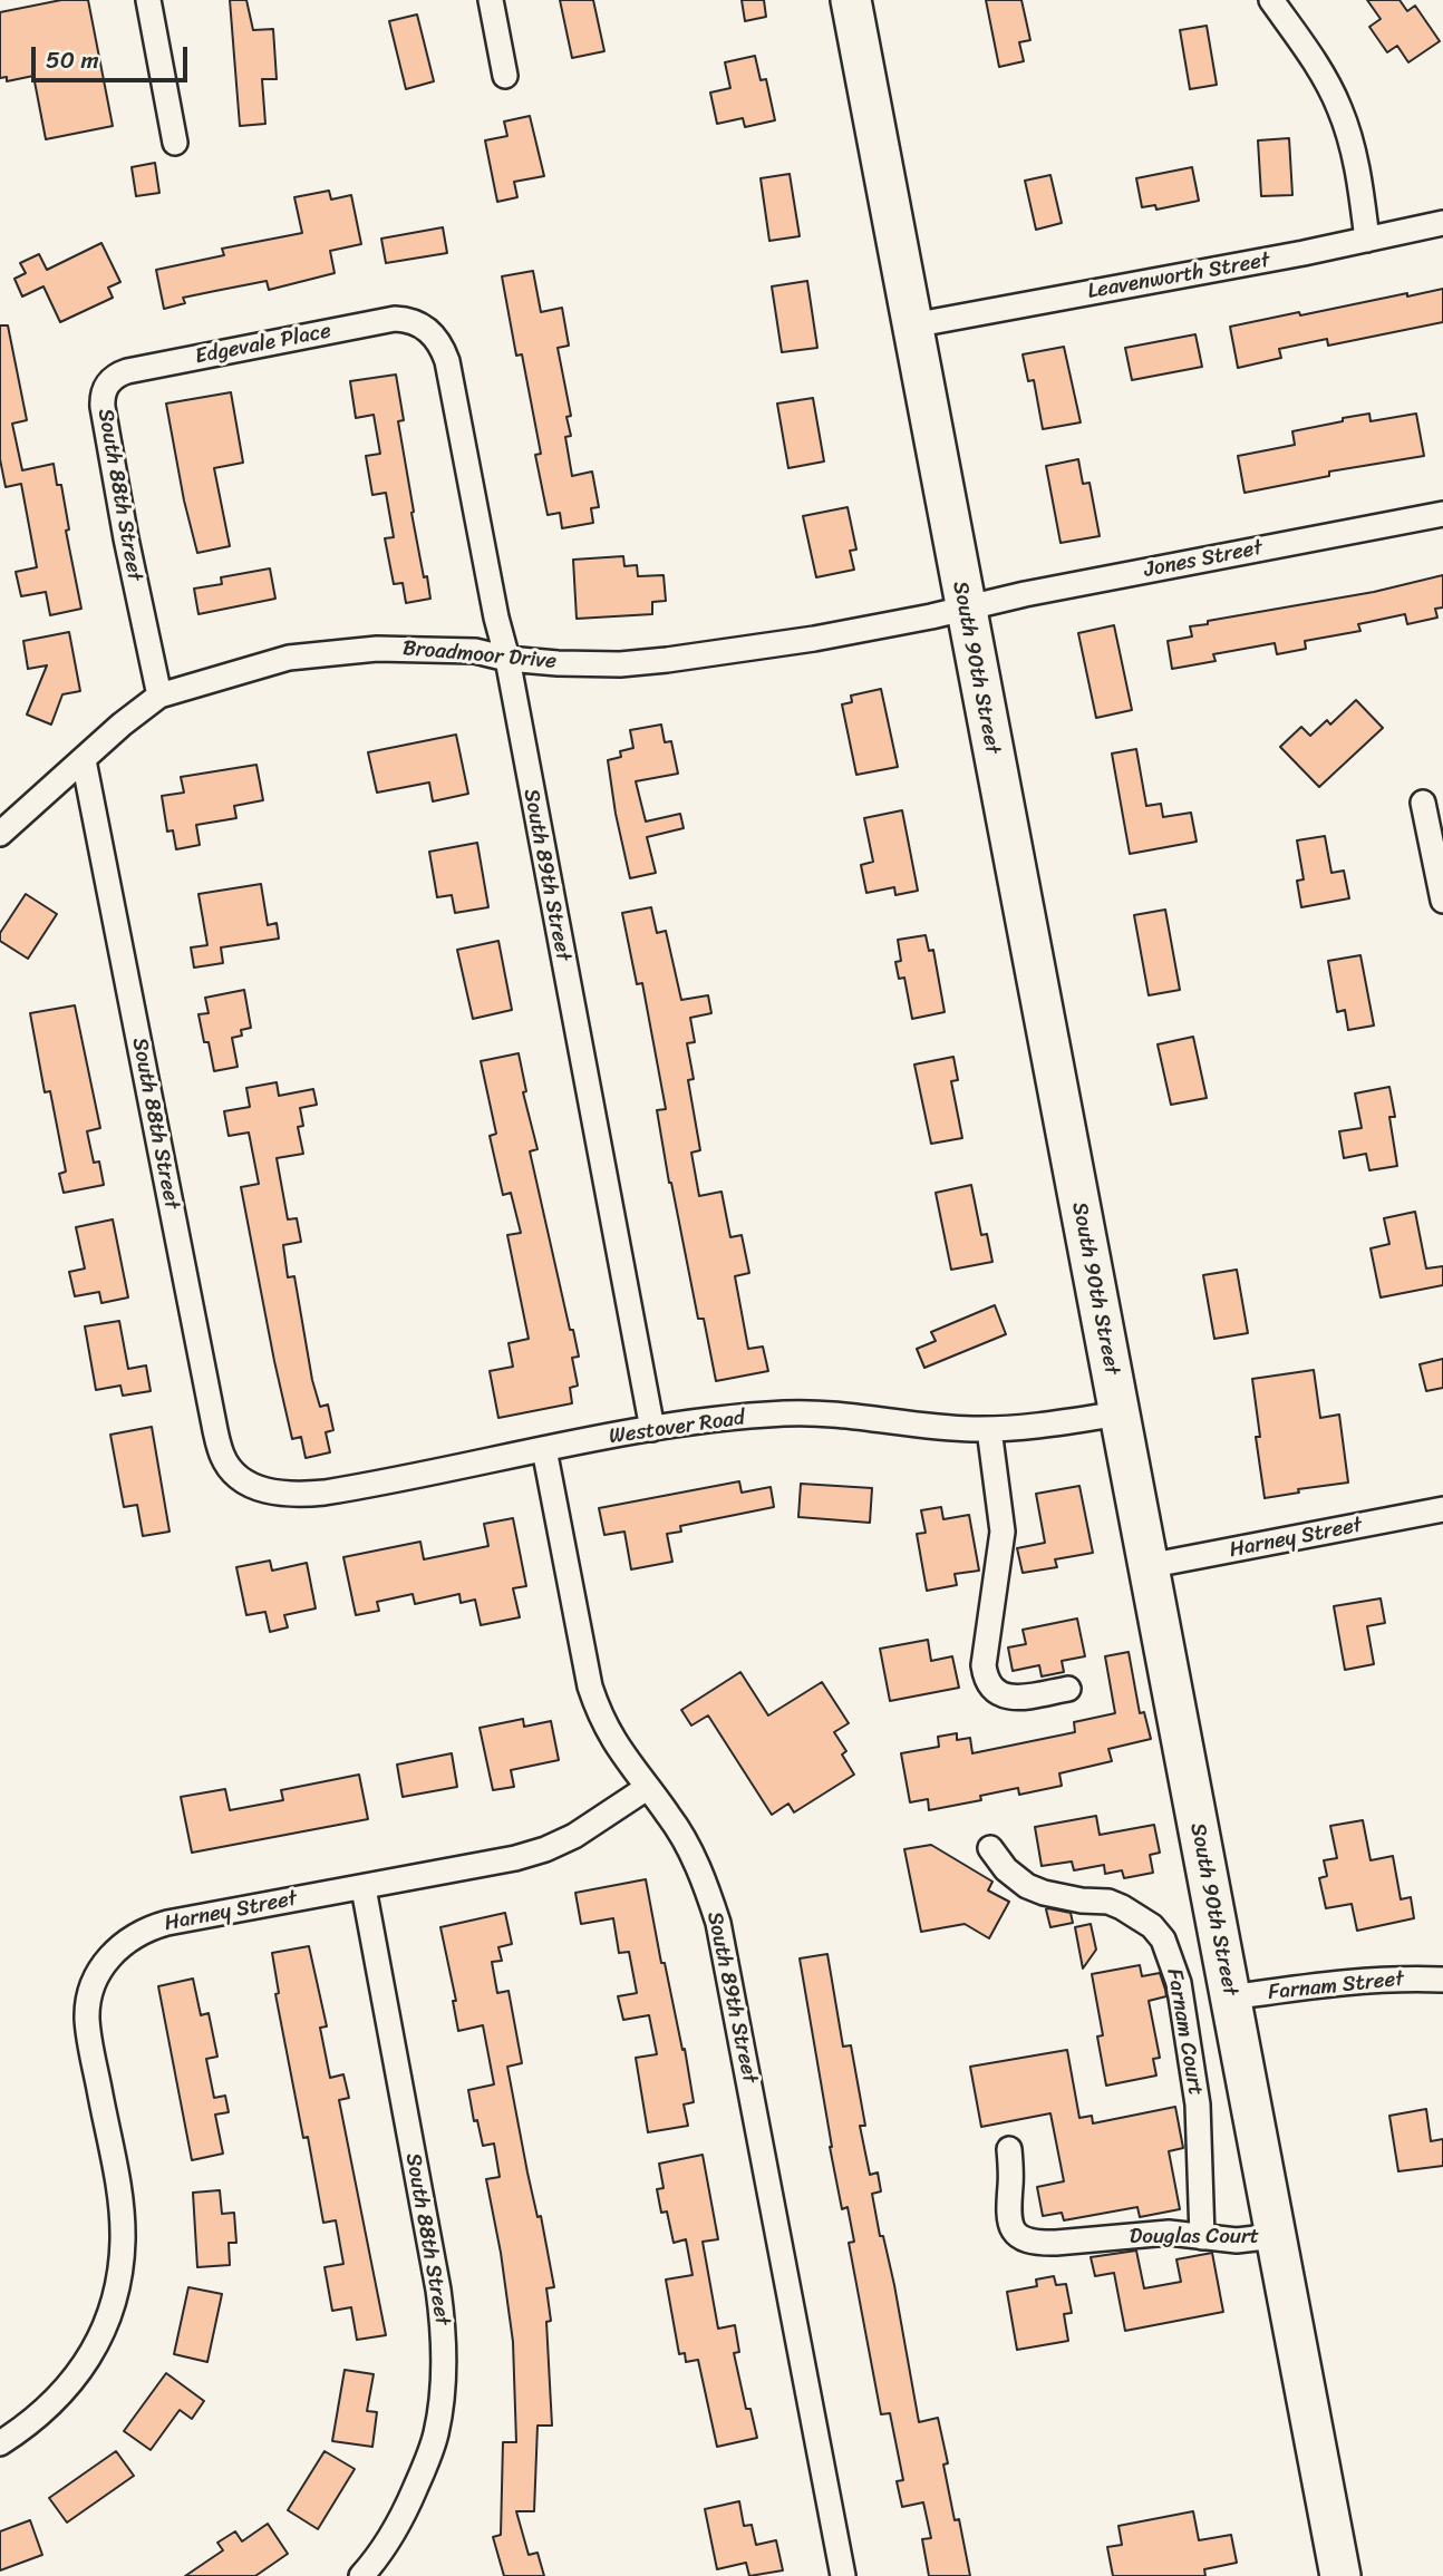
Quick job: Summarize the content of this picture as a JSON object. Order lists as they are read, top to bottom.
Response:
{
  "streets": {
    "main road": ["South 90th Street"],
    "street": [
      "Leavenworth Street",
      "Edgevale Place",
      "South 88th Street",
      "Jones Street",
      "Broadmoor Drive",
      "South 89th Street",
      "Westover Road",
      "Harney Street",
      "Farnam Street",
      "Farnam Court",
      "Douglas Court"
    ]
  },
  "crossings": [
    ["Leavenworth Street", "South 90th Street"],
    ["Edgevale Place", "South 88th Street"],
    ["Edgevale Place", "South 89th Street"],
    ["South 88th Street", "Broadmoor Drive"],
    ["South 88th Street", "Westover Road"],
    ["South 88th Street", "Harney Street"],
    ["Jones Street", "Broadmoor Drive"],
    ["Jones Street", "South 90th Street"],
    ["Broadmoor Drive", "South 90th Street"],
    ["Broadmoor Drive", "South 89th Street"],
    ["South 90th Street", "Westover Road"],
    ["South 90th Street", "Harney Street"],
    ["South 90th Street", "Farnam Street"],
    ["South 90th Street", "Douglas Court"],
    ["South 89th Street", "Westover Road"],
    ["South 89th Street", "Harney Street"],
    ["Farnam Court", "Douglas Court"]
  ],
  "scale_bar": "50 m"
}
